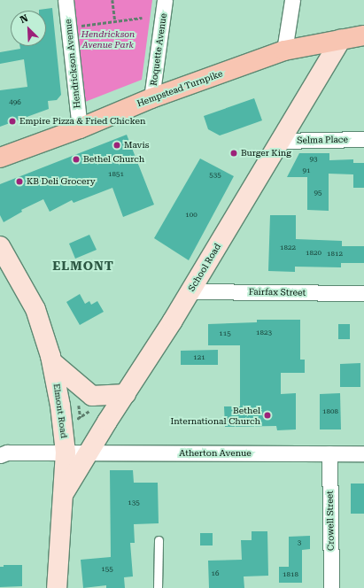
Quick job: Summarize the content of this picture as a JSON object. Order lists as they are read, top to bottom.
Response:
{
  "streets": {
    "main road": ["Hempstead Turnpike", "School Road", "Elmont Road"],
    "street": [
      "Roquette Avenue",
      "Hendrickson Avenue",
      "Selma Place",
      "Fairfax Street",
      "Atherton Avenue",
      "Crowell Street"
    ]
  },
  "crossings": [
    ["Roquette Avenue", "Hempstead Turnpike"],
    ["Hendrickson Avenue", "Hempstead Turnpike"],
    ["Hempstead Turnpike", "School Road"],
    ["Selma Place", "School Road"],
    ["School Road", "Fairfax Street"],
    ["School Road", "Elmont Road"],
    ["School Road", "Atherton Avenue"],
    ["Elmont Road", "Atherton Avenue"],
    ["Atherton Avenue", "Crowell Street"]
  ],
  "districts": ["ELMONT"],
  "parks": ["Hendrickson Avenue Park"],
  "places": [
    "Empire Pizza & Fried Chicken",
    "Mavis",
    "Burger King",
    "Bethel Church",
    "KB Deli Grocery",
    "Bethel International Church"
  ],
  "house_numbers": [
    "496",
    "93",
    "91",
    "1851",
    "535",
    "95",
    "100",
    "1822",
    "1820",
    "1812",
    "1823",
    "115",
    "121",
    "1808",
    "135",
    "3",
    "155",
    "16",
    "1818"
  ],
  "north": "top left"
}
